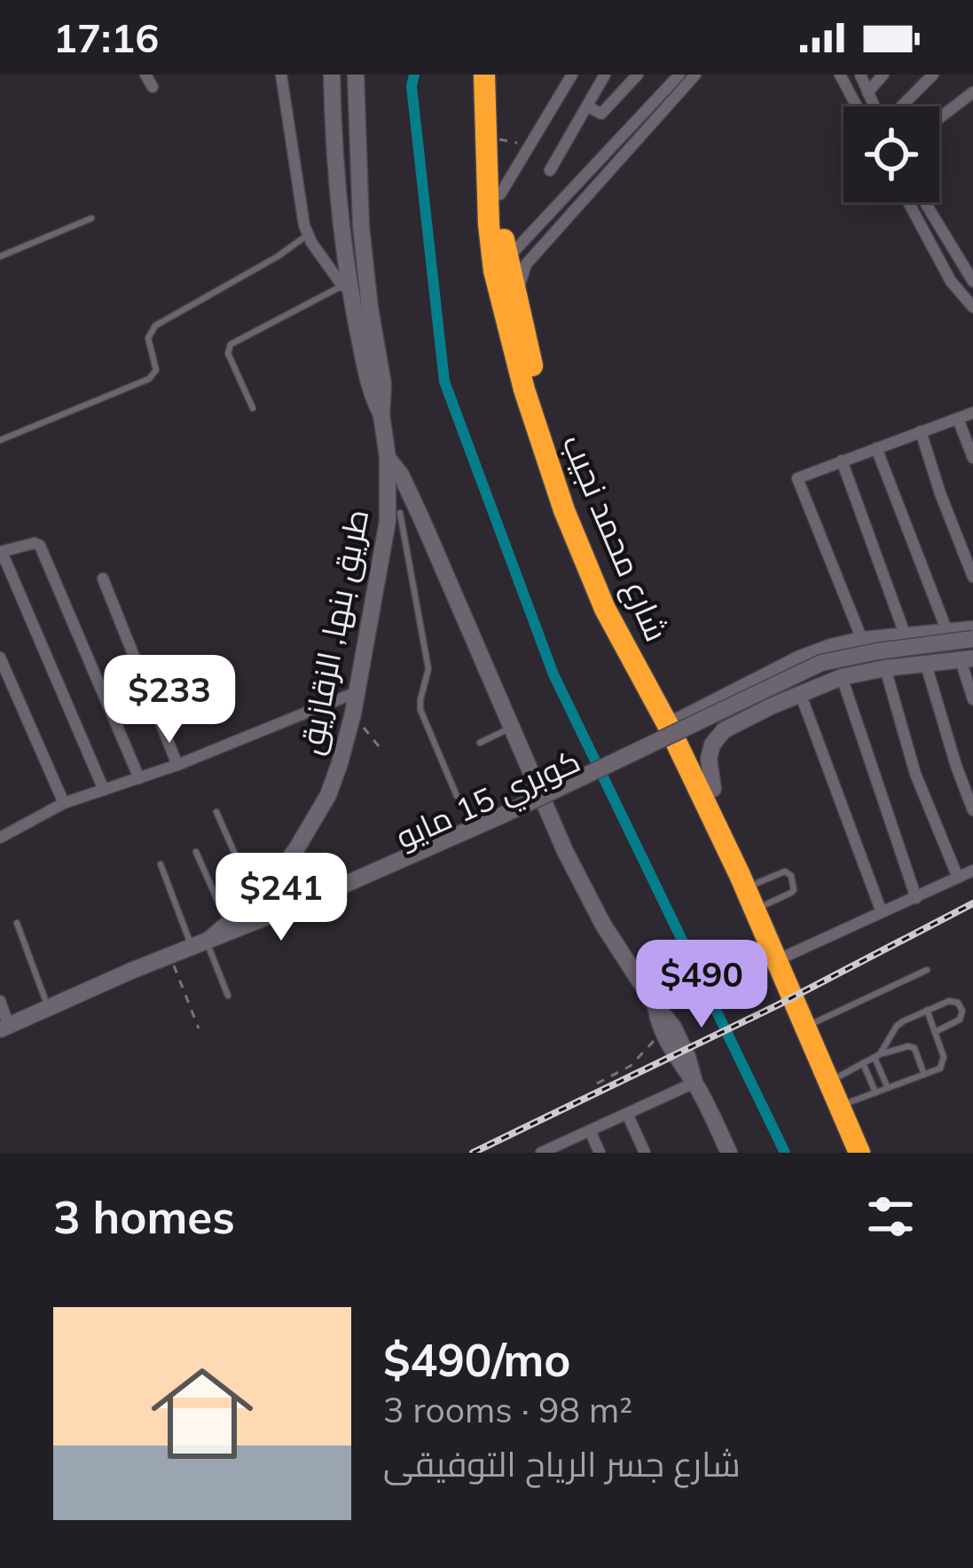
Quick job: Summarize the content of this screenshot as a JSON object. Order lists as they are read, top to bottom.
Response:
{
  "streets": {
    "highway": ["شارع محمد نجيب"],
    "main road": ["طريق بنها, الزقازيق", "كوبري 15 مايو"]
  },
  "crossings": [
    ["طريق بنها, الزقازيق", "كوبري 15 مايو"]
  ],
  "page": {
    "status": "17:16",
    "price": ["$233", "$241", "$490"],
    "heading": "3 homes",
    "list": [
      {
        "name": "$490/mo",
        "note": "3 rooms · 98 m² · شارع جسر الرياح التوفيقى"
      }
    ]
  }
}
